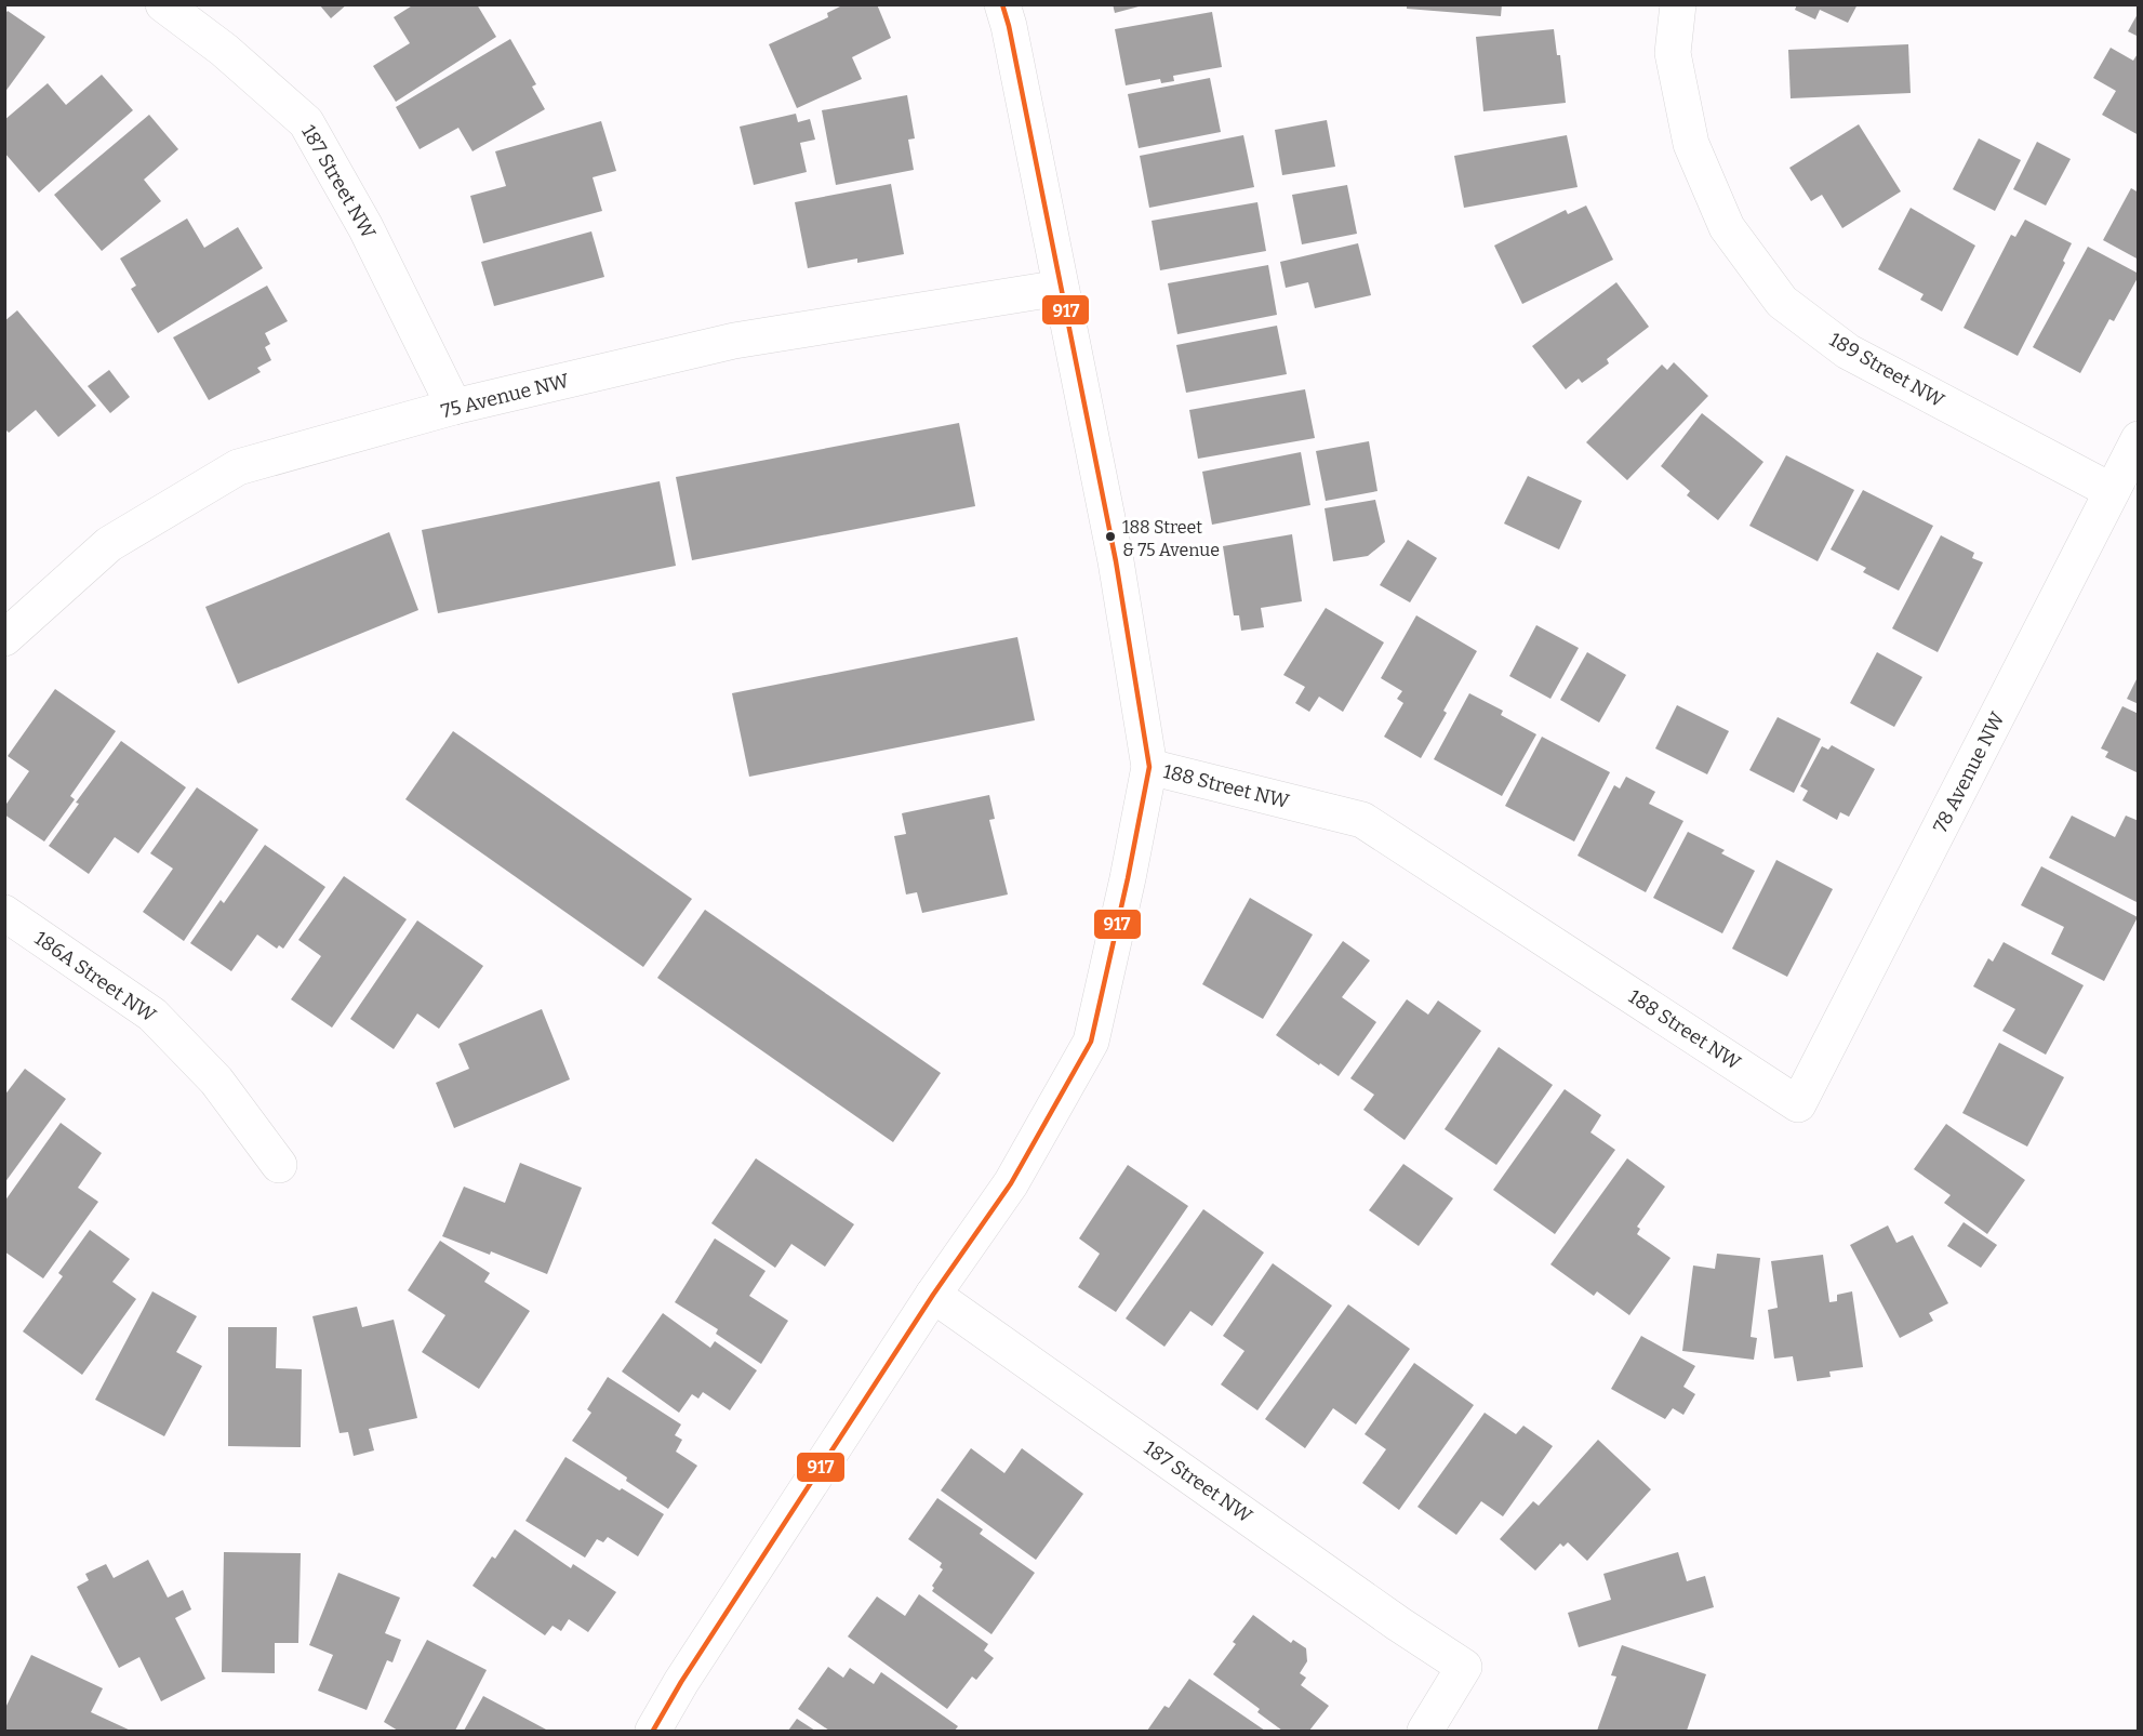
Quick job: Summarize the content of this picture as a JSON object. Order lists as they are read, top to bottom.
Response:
{
  "streets": {
    "street": [
      "187 Street NW",
      "189 Street NW",
      "75 Avenue NW",
      "78 Avenue NW",
      "188 Street NW",
      "186A Street NW"
    ]
  },
  "crossings": [
    ["187 Street NW", "75 Avenue NW"],
    ["189 Street NW", "78 Avenue NW"],
    ["75 Avenue NW", "188 Street NW"],
    ["78 Avenue NW", "188 Street NW"]
  ],
  "places": ["188 Street & 75 Avenue"],
  "lines": ["transit line 917"]
}
